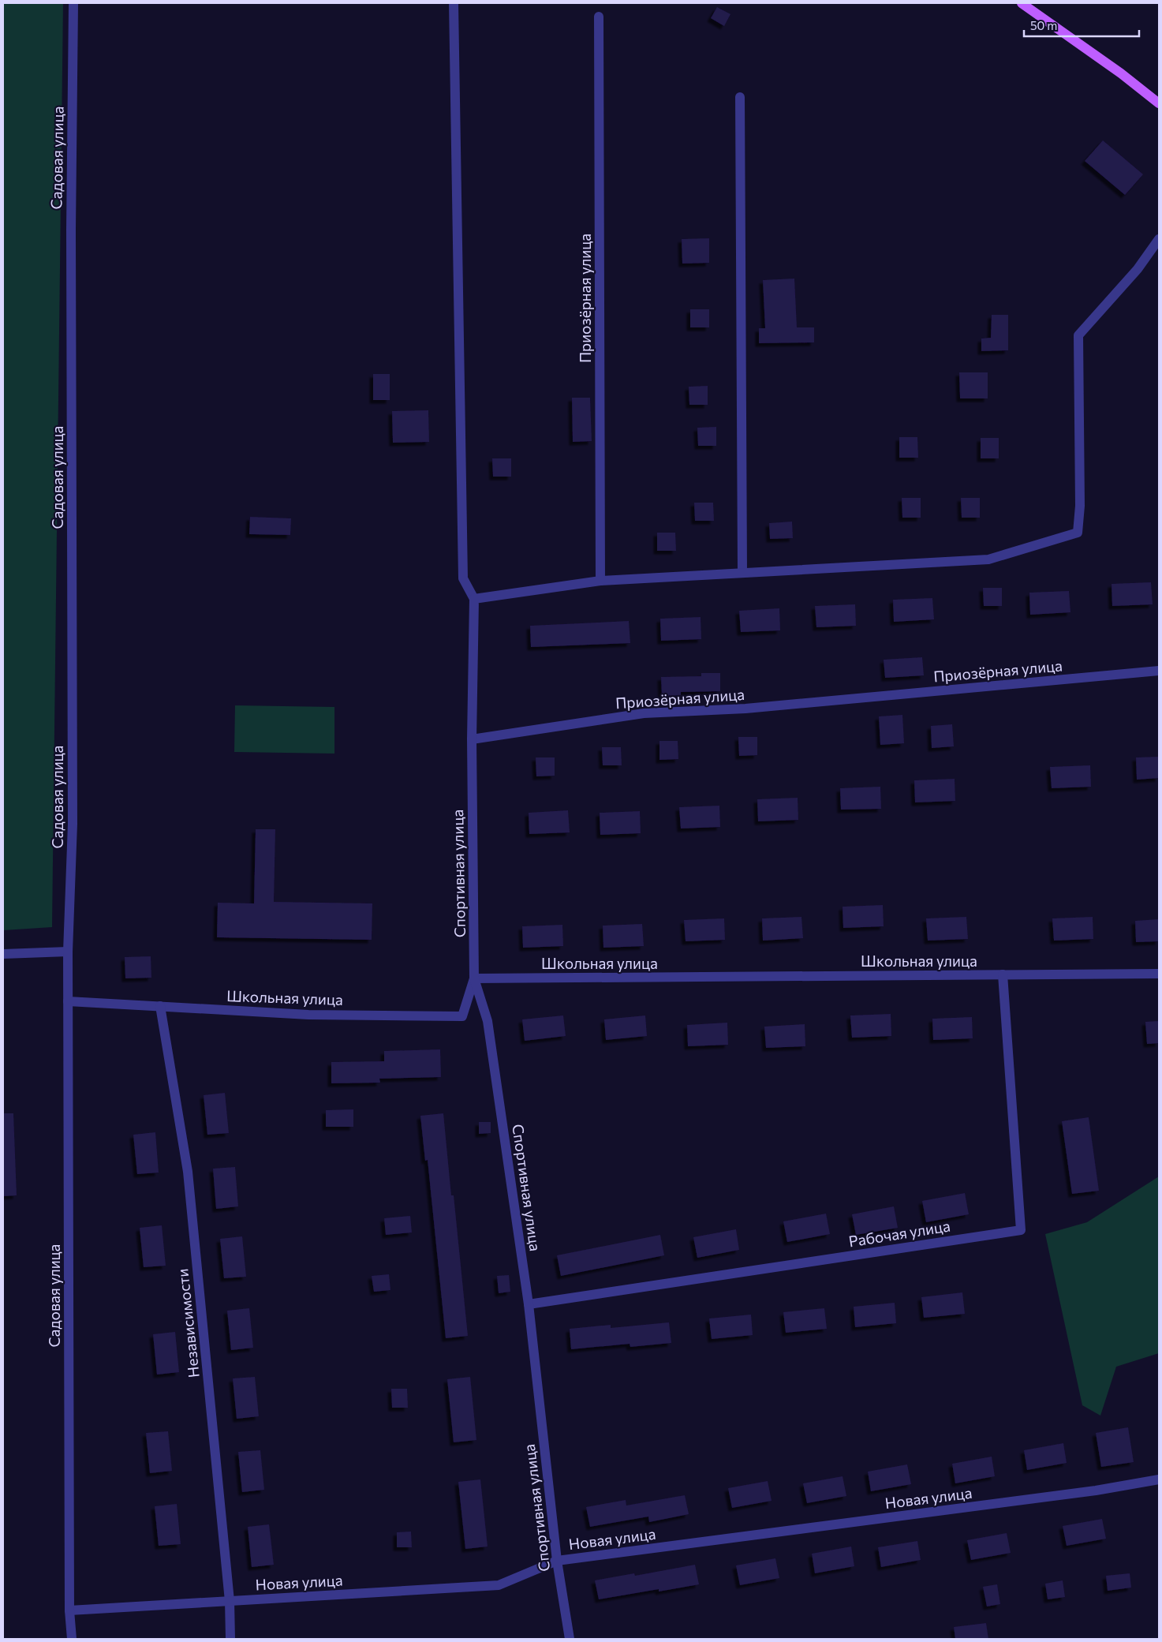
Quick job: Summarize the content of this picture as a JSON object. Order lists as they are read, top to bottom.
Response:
{
  "streets": {
    "street": [
      "Садовая улица",
      "Приозёрная улица",
      "Спортивная улица",
      "Школьная улица",
      "Рабочая улица",
      "Независимости",
      "Новая улица"
    ]
  },
  "crossings": [
    ["Садовая улица", "Школьная улица"],
    ["Садовая улица", "Новая улица"],
    ["Приозёрная улица", "Спортивная улица"],
    ["Спортивная улица", "Школьная улица"],
    ["Спортивная улица", "Рабочая улица"],
    ["Спортивная улица", "Новая улица"],
    ["Школьная улица", "Рабочая улица"],
    ["Школьная улица", "Независимости"],
    ["Независимости", "Новая улица"]
  ],
  "scale_bar": "50 m"
}
